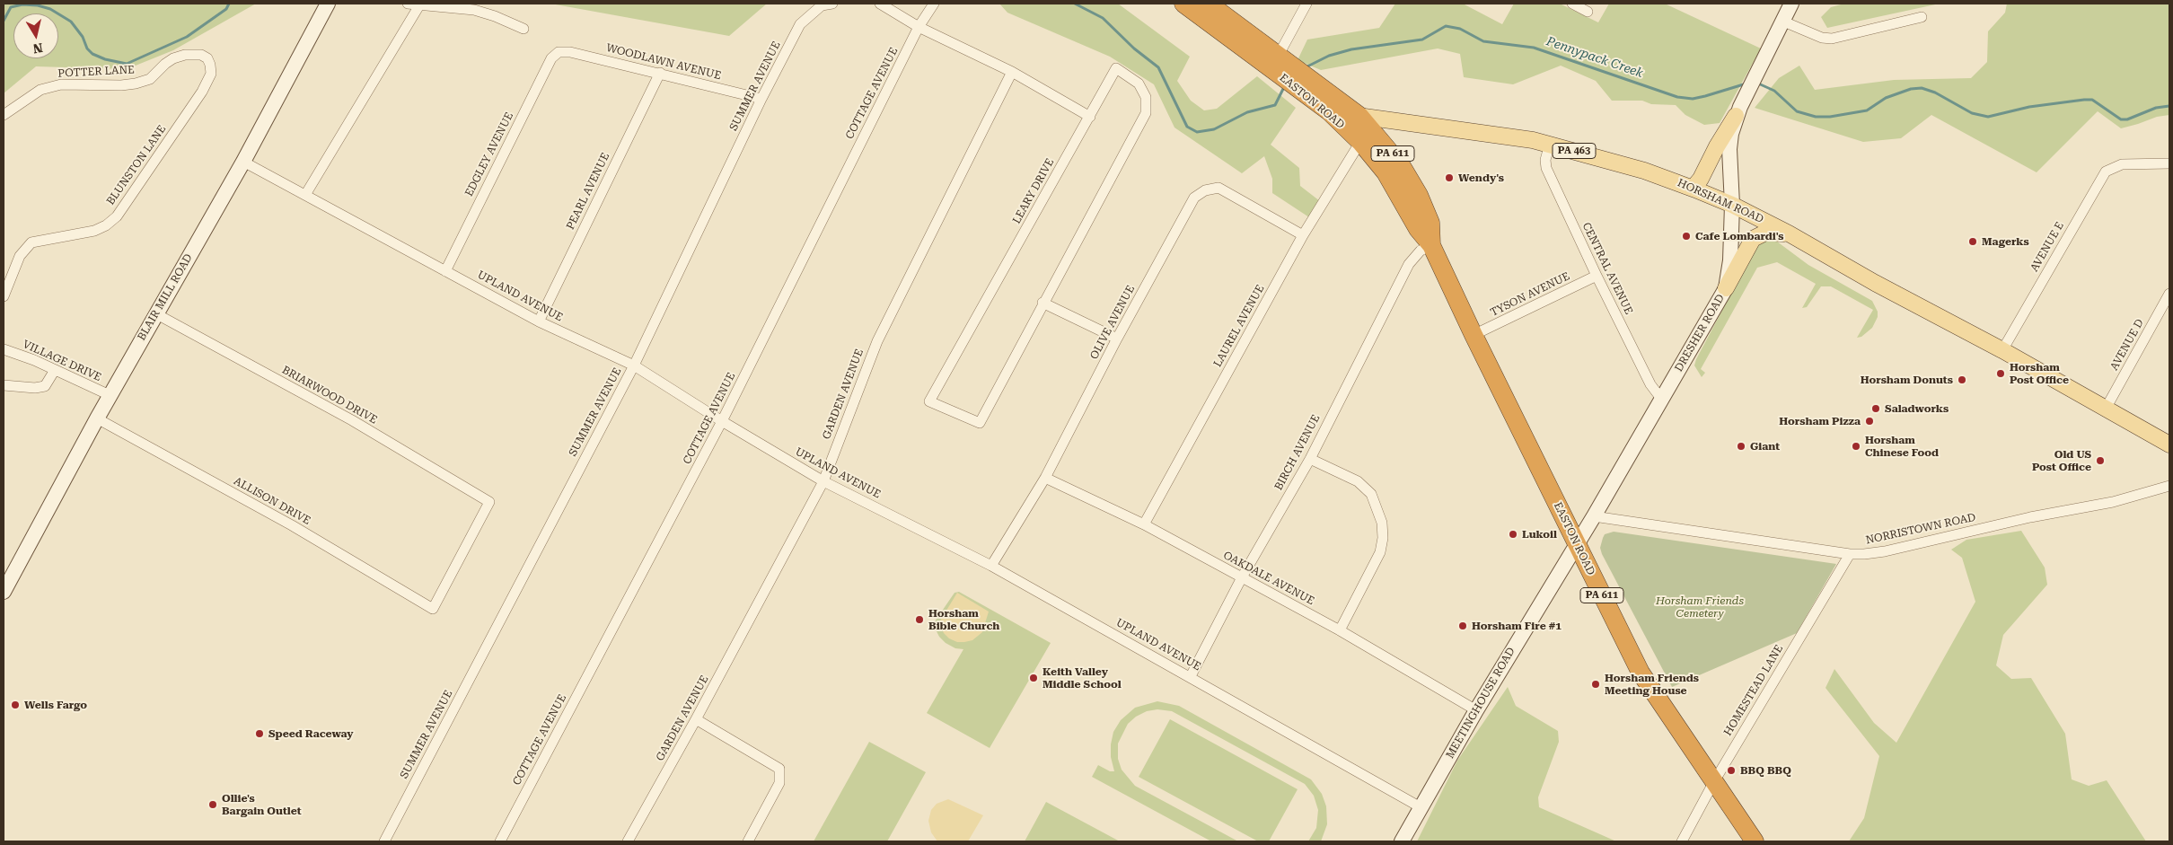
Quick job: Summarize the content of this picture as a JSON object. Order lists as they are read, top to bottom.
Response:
{
  "streets": {
    "highway": ["EASTON ROAD", "PA 611"],
    "main road": [
      "PA 463",
      "HORSHAM ROAD",
      "BLAIR MILL ROAD",
      "DRESHER ROAD",
      "MEETINGHOUSE ROAD"
    ],
    "street": [
      "WOODLAWN AVENUE",
      "POTTER LANE",
      "SUMMER AVENUE",
      "COTTAGE AVENUE",
      "EDGLEY AVENUE",
      "BLUNSTON LANE",
      "PEARL AVENUE",
      "LEARY DRIVE",
      "AVENUE E",
      "CENTRAL AVENUE",
      "TYSON AVENUE",
      "UPLAND AVENUE",
      "OLIVE AVENUE",
      "LAUREL AVENUE",
      "AVENUE D",
      "VILLAGE DRIVE",
      "GARDEN AVENUE",
      "BRIARWOOD DRIVE",
      "BIRCH AVENUE",
      "ALLISON DRIVE",
      "NORRISTOWN ROAD",
      "OAKDALE AVENUE",
      "HOMESTEAD LANE"
    ]
  },
  "crossings": [
    ["WOODLAWN AVENUE", "SUMMER AVENUE"],
    ["WOODLAWN AVENUE", "EDGLEY AVENUE"],
    ["WOODLAWN AVENUE", "PEARL AVENUE"],
    ["POTTER LANE", "BLUNSTON LANE"],
    ["SUMMER AVENUE", "UPLAND AVENUE"],
    ["COTTAGE AVENUE", "UPLAND AVENUE"],
    ["EASTON ROAD", "HORSHAM ROAD"],
    ["EASTON ROAD", "TYSON AVENUE"],
    ["EASTON ROAD", "LAUREL AVENUE"],
    ["EASTON ROAD", "DRESHER ROAD"],
    ["EASTON ROAD", "BIRCH AVENUE"],
    ["EASTON ROAD", "HOMESTEAD LANE"],
    ["EASTON ROAD", "MEETINGHOUSE ROAD"],
    ["EDGLEY AVENUE", "UPLAND AVENUE"],
    ["PEARL AVENUE", "UPLAND AVENUE"],
    ["HORSHAM ROAD", "AVENUE E"],
    ["HORSHAM ROAD", "CENTRAL AVENUE"],
    ["HORSHAM ROAD", "DRESHER ROAD"],
    ["HORSHAM ROAD", "AVENUE D"],
    ["CENTRAL AVENUE", "TYSON AVENUE"],
    ["CENTRAL AVENUE", "DRESHER ROAD"],
    ["UPLAND AVENUE", "BLAIR MILL ROAD"],
    ["UPLAND AVENUE", "OLIVE AVENUE"],
    ["UPLAND AVENUE", "GARDEN AVENUE"],
    ["UPLAND AVENUE", "BIRCH AVENUE"],
    ["UPLAND AVENUE", "MEETINGHOUSE ROAD"],
    ["BLAIR MILL ROAD", "VILLAGE DRIVE"],
    ["BLAIR MILL ROAD", "BRIARWOOD DRIVE"],
    ["BLAIR MILL ROAD", "ALLISON DRIVE"],
    ["OLIVE AVENUE", "LAUREL AVENUE"],
    ["OLIVE AVENUE", "OAKDALE AVENUE"],
    ["LAUREL AVENUE", "OAKDALE AVENUE"],
    ["DRESHER ROAD", "NORRISTOWN ROAD"],
    ["DRESHER ROAD", "MEETINGHOUSE ROAD"],
    ["BRIARWOOD DRIVE", "ALLISON DRIVE"],
    ["BIRCH AVENUE", "OAKDALE AVENUE"],
    ["NORRISTOWN ROAD", "HOMESTEAD LANE"],
    ["OAKDALE AVENUE", "MEETINGHOUSE ROAD"]
  ],
  "water": ["Pennypack Creek"],
  "parks": ["Horsham Friends Cemetery"],
  "places": [
    "Wendy's",
    "Cafe Lombardi's",
    "Magerks",
    "Horsham Post Office",
    "Horsham Donuts",
    "Saladworks",
    "Horsham Pizza",
    "Giant",
    "Horsham Chinese Food",
    "Old US Post Office",
    "Lukoil",
    "Horsham Bible Church",
    "Horsham Fire #1",
    "Keith Valley Middle School",
    "Horsham Friends Meeting House",
    "Wells Fargo",
    "Speed Raceway",
    "BBQ BBQ",
    "Ollie's Bargain Outlet"
  ],
  "north": "bottom"
}
